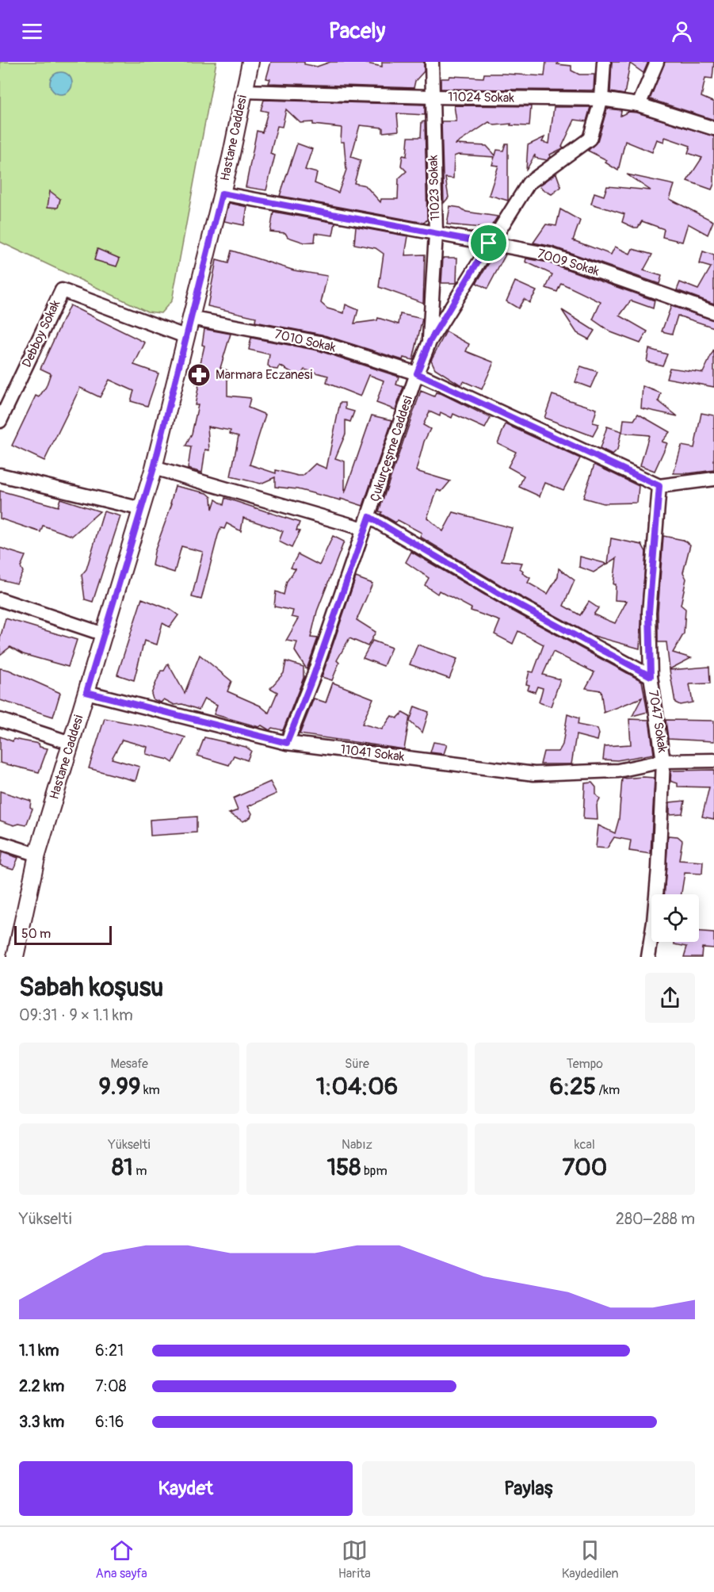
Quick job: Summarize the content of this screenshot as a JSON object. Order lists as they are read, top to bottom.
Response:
{
  "streets": {
    "street": [
      "11024 Sokak",
      "Hastane Caddesi",
      "11023 Sokak",
      "7009 Sokak",
      "Debboy Sokak",
      "7010 Sokak",
      "Çukurçeşme Caddesi",
      "7047 Sokak",
      "11041 Sokak"
    ]
  },
  "crossings": [
    ["11024 Sokak", "Hastane Caddesi"],
    ["11024 Sokak", "11023 Sokak"],
    ["11024 Sokak", "Çukurçeşme Caddesi"],
    ["Hastane Caddesi", "7009 Sokak"],
    ["Hastane Caddesi", "Debboy Sokak"],
    ["Hastane Caddesi", "7010 Sokak"],
    ["Hastane Caddesi", "11041 Sokak"],
    ["11023 Sokak", "7009 Sokak"],
    ["11023 Sokak", "Çukurçeşme Caddesi"],
    ["7009 Sokak", "Çukurçeşme Caddesi"],
    ["7010 Sokak", "Çukurçeşme Caddesi"],
    ["7010 Sokak", "7047 Sokak"],
    ["Çukurçeşme Caddesi", "11041 Sokak"],
    ["7047 Sokak", "11041 Sokak"]
  ],
  "places": {
    "pharmacy": ["Marmara Eczanesi"]
  },
  "scale_bar": "50 m",
  "page": {
    "header": "Pacely",
    "scale": "50 m",
    "heading": ["Sabah koşusu", "09:31 · 9 × 1.1 km"],
    "stats": [
      ["Mesafe", "9.99 km"],
      ["Süre", "1:04:06"],
      ["Tempo", "6:25 /km"],
      ["Yükselti", "81 m"],
      ["Nabız", "158 bpm"],
      ["kcal", "700"]
    ],
    "chart": ["Yükselti", "280–288 m"],
    "list": [
      {
        "name": "1.1 km",
        "note": "6:21"
      },
      {
        "name": "2.2 km",
        "note": "7:08"
      },
      {
        "name": "3.3 km",
        "note": "6:16"
      }
    ],
    "buttons": ["Kaydet", "Paylaş"],
    "tabs": ["Ana sayfa", "Harita", "Kaydedilen"]
  }
}
